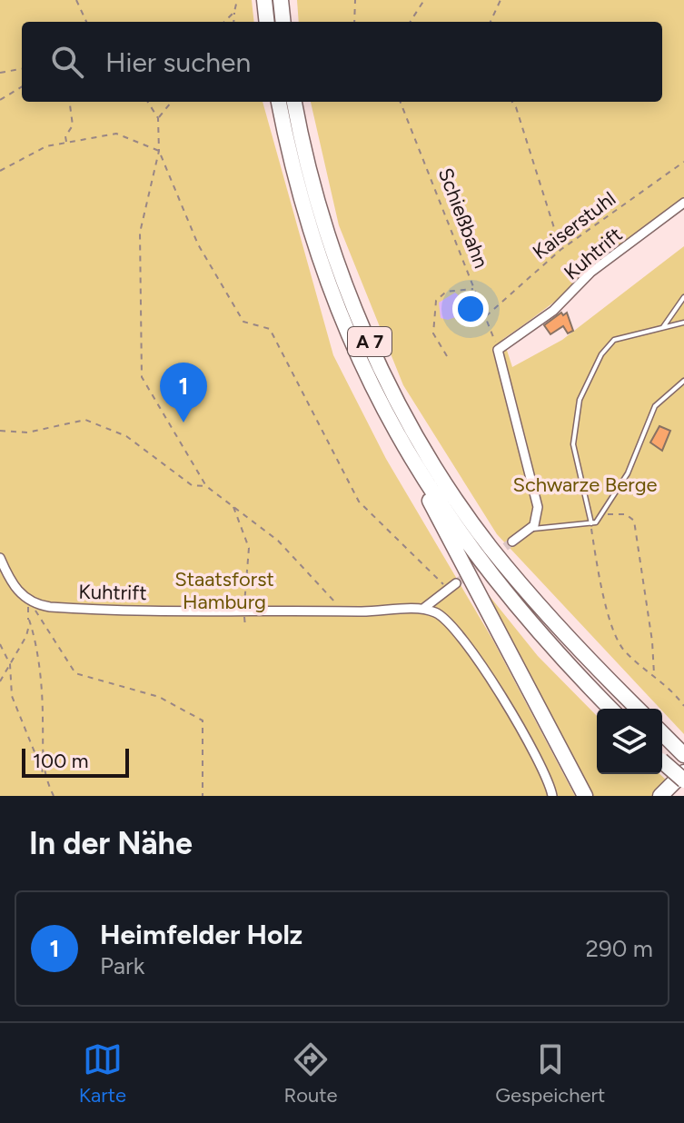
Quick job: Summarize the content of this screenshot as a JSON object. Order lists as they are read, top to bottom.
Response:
{
  "streets": {
    "highway": ["A 7"],
    "street": ["Kuhtrift"],
    "path": ["Schießbahn", "Kaiserstuhl"]
  },
  "crossings": [
    ["Schießbahn", "Kaiserstuhl"],
    ["Schießbahn", "Kuhtrift"]
  ],
  "parks": ["Schwarze Berge", "Staatsforst Hamburg"],
  "scale_bar": "100 m",
  "page": {
    "search": "Hier suchen",
    "pins": "1",
    "scale": "100 m",
    "heading": "In der Nähe",
    "list": [
      {
        "mark": "1",
        "name": "Heimfelder Holz",
        "note": "Park",
        "value": "290 m"
      }
    ],
    "nav": ["Karte", "Route", "Gespeichert"]
  }
}
